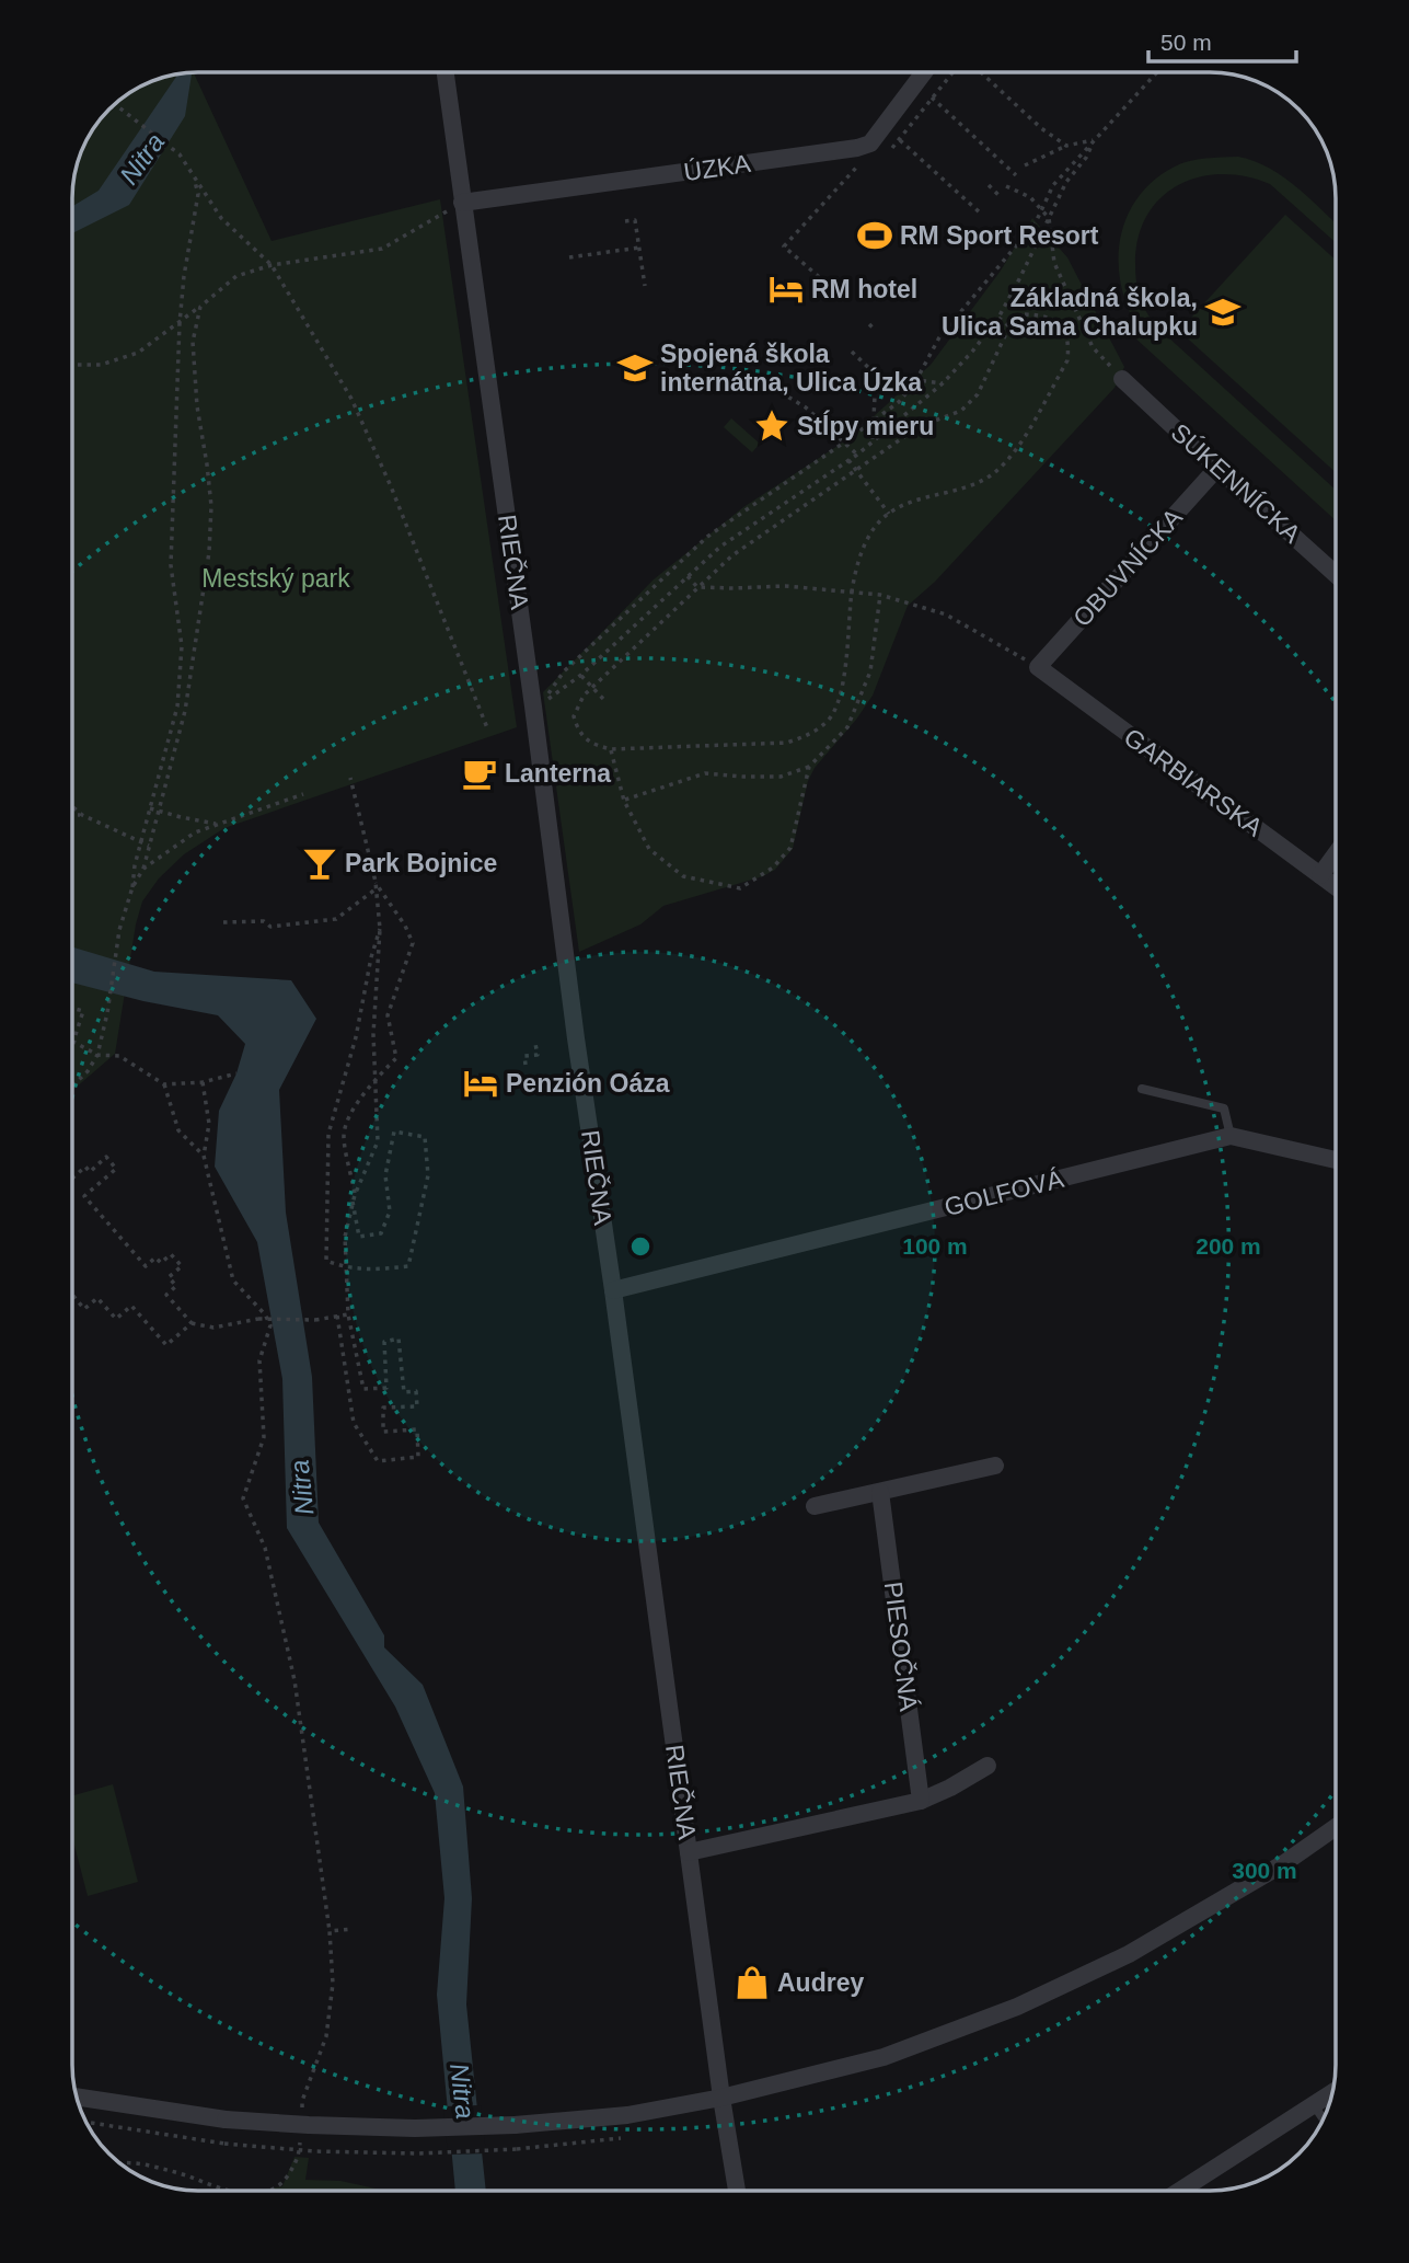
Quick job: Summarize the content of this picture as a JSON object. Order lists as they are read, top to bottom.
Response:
{
  "streets": {
    "street": [
      "ÚZKA",
      "SÚKENNÍCKA",
      "RIEČNA",
      "OBUVNÍCKA",
      "GARBIARSKA",
      "GOLFOVÁ",
      "PIESOČNÁ"
    ]
  },
  "crossings": [
    ["ÚZKA", "RIEČNA"],
    ["SÚKENNÍCKA", "OBUVNÍCKA"],
    ["RIEČNA", "GOLFOVÁ"],
    ["OBUVNÍCKA", "GARBIARSKA"]
  ],
  "water": ["Nitra"],
  "parks": ["Mestský park"],
  "places": {
    "sports": ["RM Sport Resort"],
    "hotel": ["RM hotel", "Penzión Oáza"],
    "school or university": ["Základná škola, Ulica Sama Chalupku", "Spojená škola internátna, Ulica Úzka"],
    "place": ["Stĺpy mieru"],
    "cafe": ["Lanterna"],
    "bar": ["Park Bojnice"],
    "shop": ["Audrey"]
  },
  "scale_bar": "50 m",
  "rings": ["100 m", "200 m", "300 m"]
}
